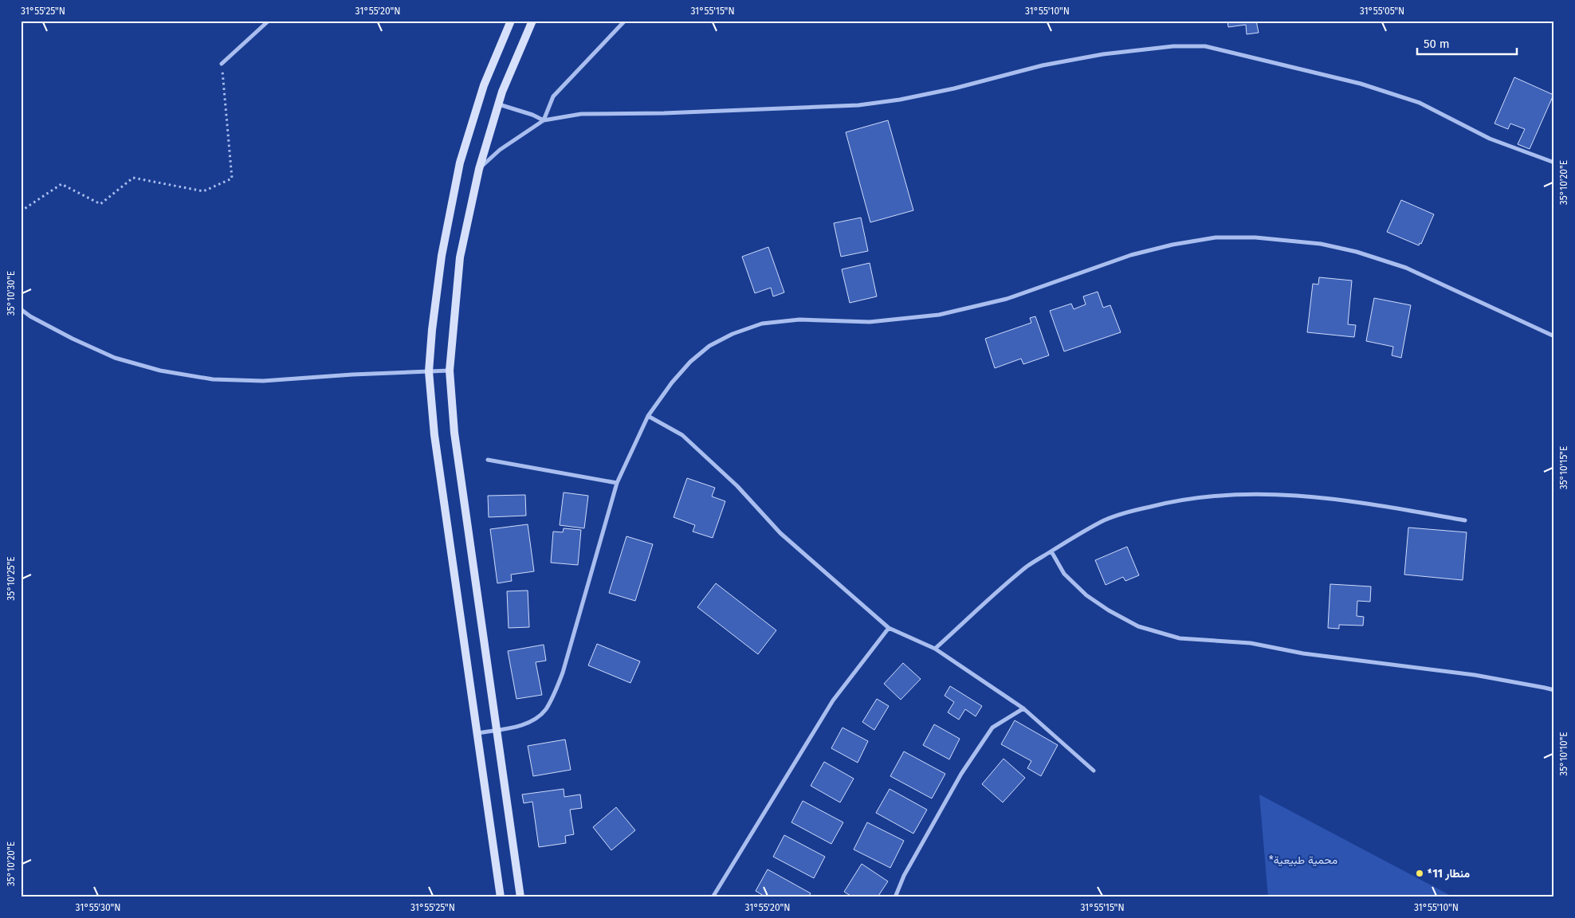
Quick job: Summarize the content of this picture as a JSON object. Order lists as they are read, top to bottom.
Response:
{
  "parks": ["*محمية طبيعية"],
  "places": ["*منطار 11"],
  "scale_bar": "50 m",
  "coordinates": [
    "31°55'25\"N",
    "31°55'20\"N",
    "31°55'15\"N",
    "31°55'10\"N",
    "31°55'05\"N",
    "35°10'20\"E",
    "35°10'30\"E",
    "35°10'15\"E",
    "35°10'25\"E",
    "35°10'10\"E",
    "31°55'30\"N"
  ]
}
